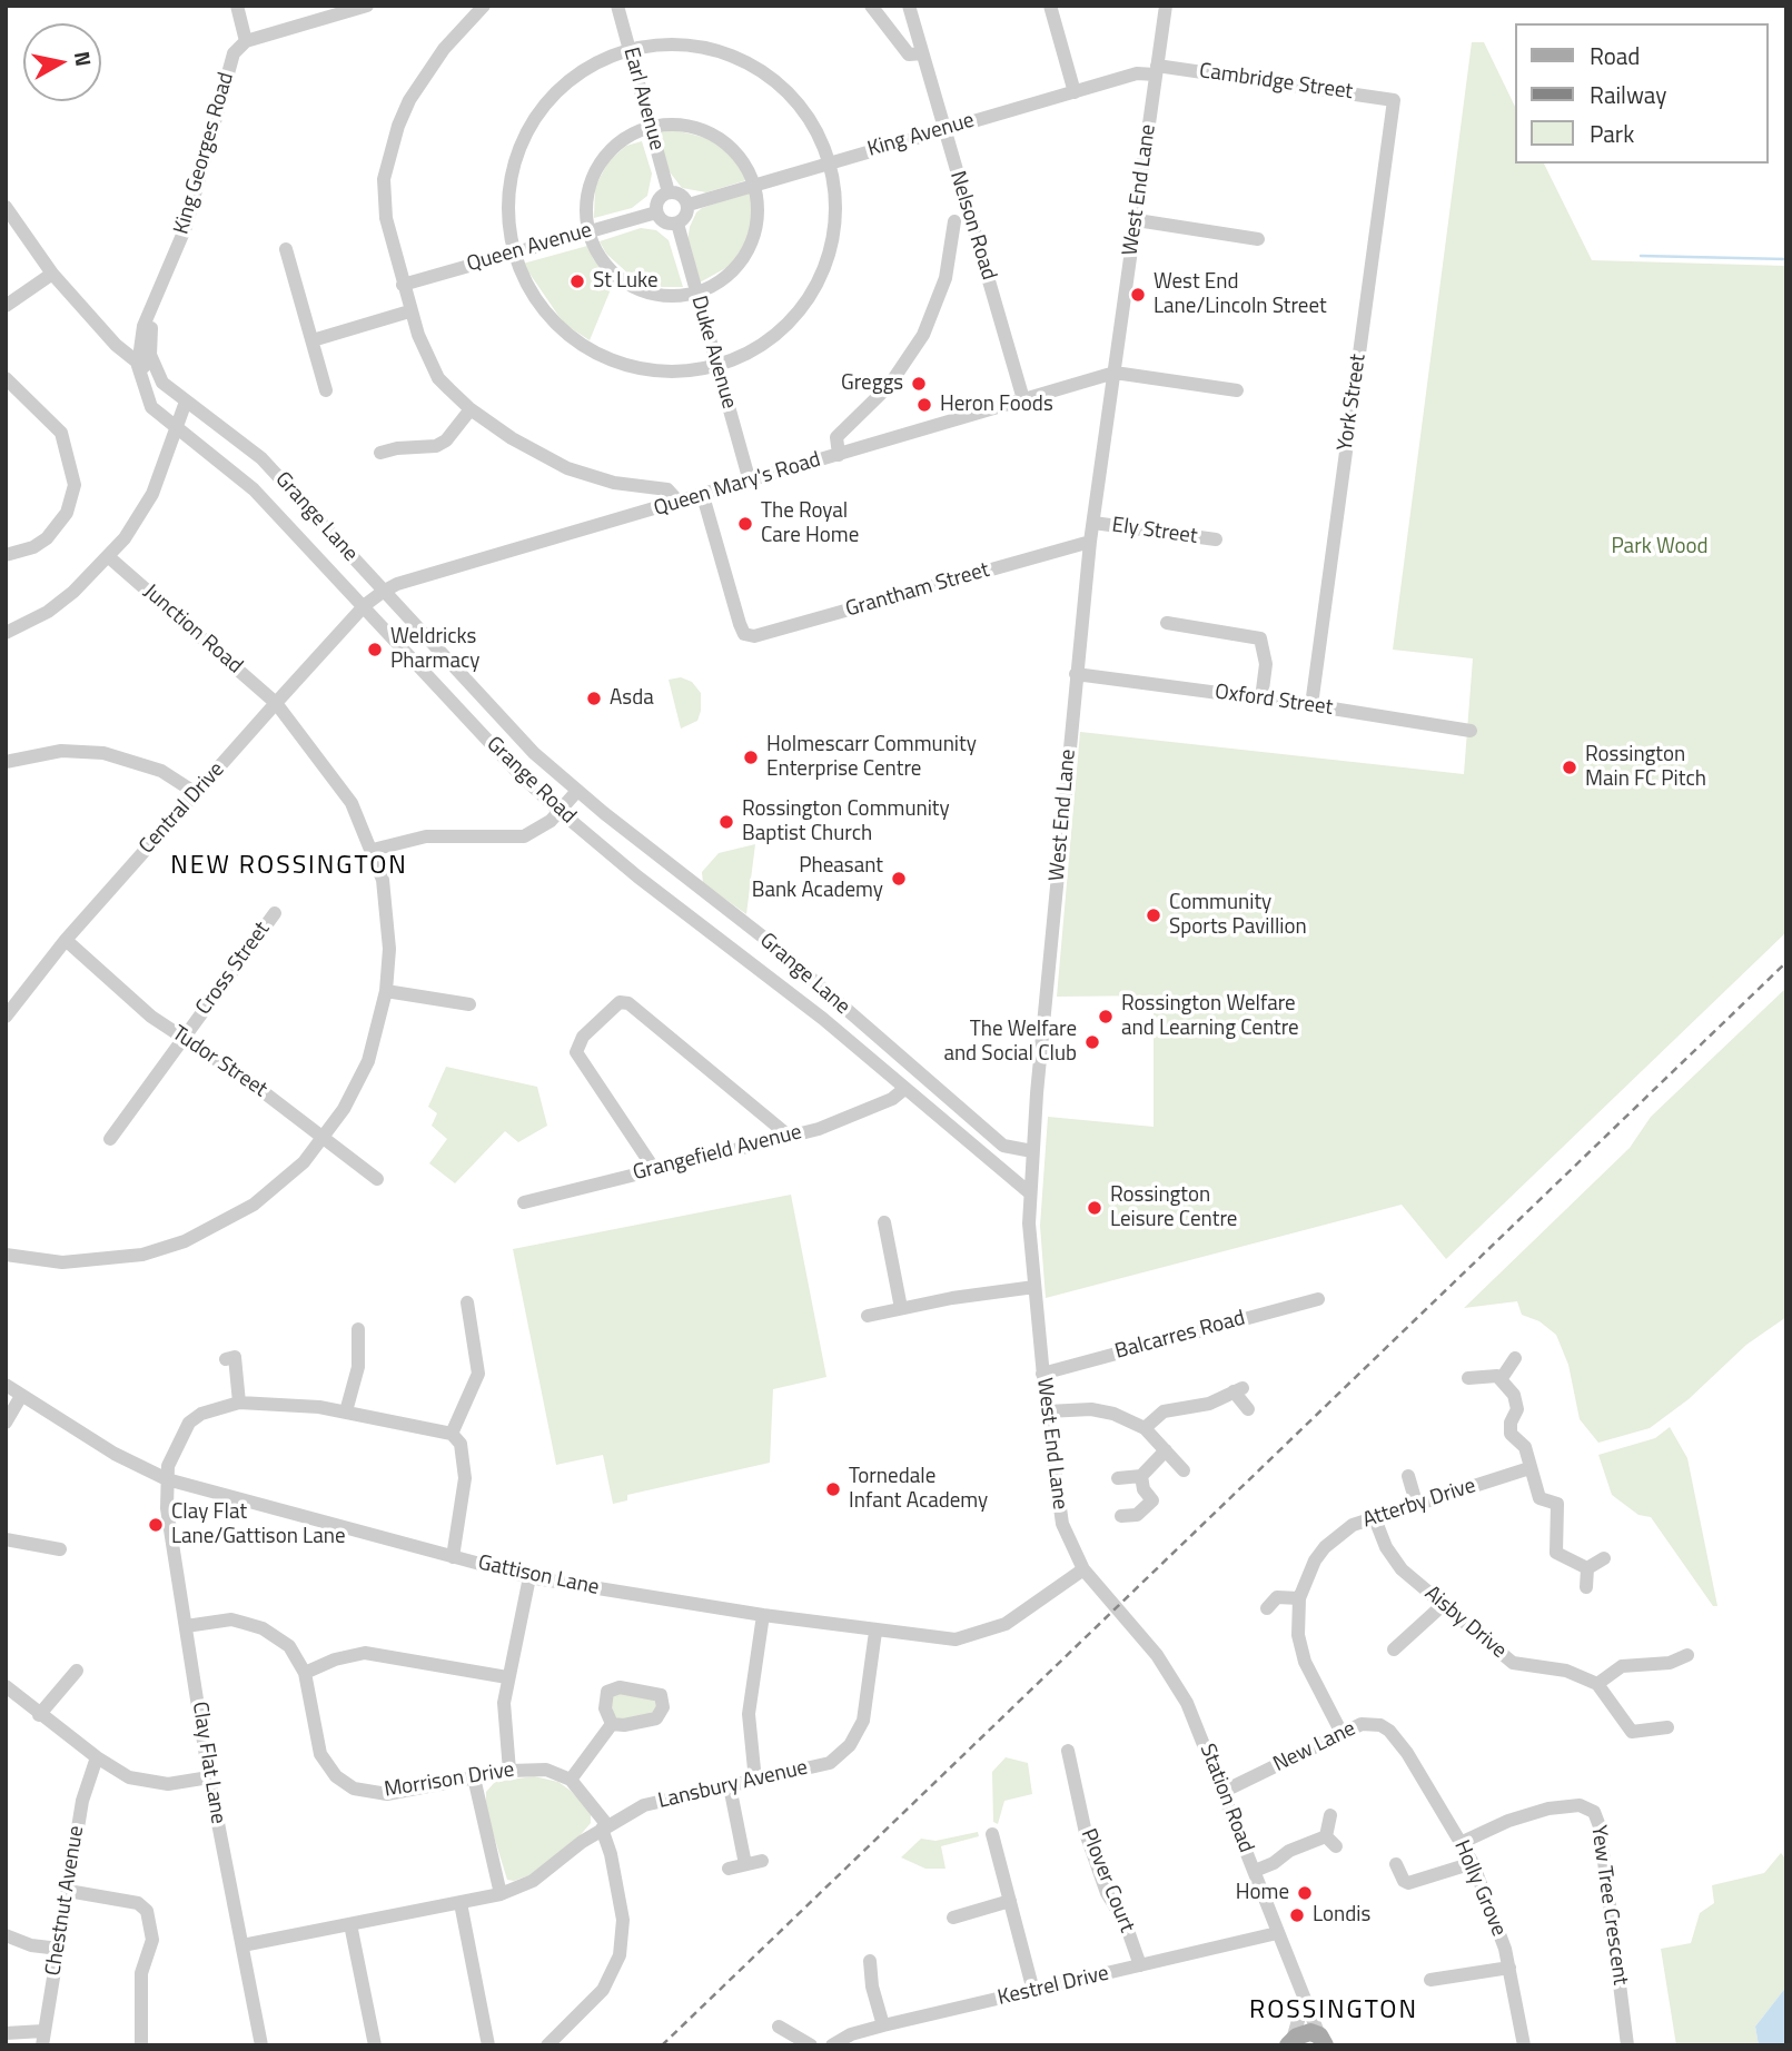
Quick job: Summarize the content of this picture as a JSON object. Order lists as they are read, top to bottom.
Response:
{
  "streets": {
    "street": [
      "Cambridge Street",
      "Earl Avenue",
      "King Avenue",
      "King Georges Road",
      "West End Lane",
      "Nelson Road",
      "Queen Avenue",
      "Duke Avenue",
      "York Street",
      "Queen Mary's Road",
      "Grange Lane",
      "Ely Street",
      "Grantham Street",
      "Junction Road",
      "Oxford Street",
      "Grange Road",
      "Central Drive",
      "Cross Street",
      "Tudor Street",
      "Grangefield Avenue",
      "Balcarres Road",
      "Atterby Drive",
      "Gattison Lane",
      "Aisby Drive",
      "New Lane",
      "Clay Flat Lane",
      "Morrison Drive",
      "Lansbury Avenue",
      "Station Road",
      "Plover Court",
      "Holly Grove",
      "Chestnut Avenue",
      "Yew Tree Crescent",
      "Kestrel Drive"
    ]
  },
  "crossings": [
    ["Cambridge Street", "King Avenue"],
    ["Cambridge Street", "West End Lane"],
    ["Cambridge Street", "York Street"],
    ["Earl Avenue", "King Avenue"],
    ["Earl Avenue", "Queen Avenue"],
    ["Earl Avenue", "Duke Avenue"],
    ["King Avenue", "West End Lane"],
    ["King Avenue", "Nelson Road"],
    ["King Avenue", "Queen Avenue"],
    ["King Avenue", "Duke Avenue"],
    ["King Georges Road", "Grange Road"],
    ["West End Lane", "Queen Mary's Road"],
    ["West End Lane", "Grange Lane"],
    ["West End Lane", "Ely Street"],
    ["West End Lane", "Grantham Street"],
    ["West End Lane", "Oxford Street"],
    ["West End Lane", "Grange Road"],
    ["West End Lane", "Balcarres Road"],
    ["West End Lane", "Gattison Lane"],
    ["West End Lane", "Station Road"],
    ["Nelson Road", "Queen Mary's Road"],
    ["Queen Avenue", "Duke Avenue"],
    ["Duke Avenue", "Queen Mary's Road"],
    ["York Street", "Oxford Street"],
    ["Queen Mary's Road", "Grange Lane"],
    ["Queen Mary's Road", "Grantham Street"],
    ["Queen Mary's Road", "Grange Road"],
    ["Queen Mary's Road", "Central Drive"],
    ["Grange Lane", "Grange Road"],
    ["Grange Lane", "Grangefield Avenue"],
    ["Junction Road", "Central Drive"],
    ["Junction Road", "Tudor Street"],
    ["Grange Road", "Central Drive"],
    ["Grange Road", "Grangefield Avenue"],
    ["Central Drive", "Tudor Street"],
    ["Cross Street", "Tudor Street"],
    ["Atterby Drive", "Aisby Drive"],
    ["Atterby Drive", "New Lane"],
    ["Gattison Lane", "Clay Flat Lane"],
    ["Gattison Lane", "Lansbury Avenue"],
    ["New Lane", "Station Road"],
    ["New Lane", "Holly Grove"],
    ["Clay Flat Lane", "Morrison Drive"],
    ["Clay Flat Lane", "Lansbury Avenue"],
    ["Station Road", "Kestrel Drive"],
    ["Plover Court", "Kestrel Drive"],
    ["Holly Grove", "Yew Tree Crescent"]
  ],
  "districts": ["NEW ROSSINGTON", "ROSSINGTON"],
  "parks": ["Park Wood"],
  "places": [
    "St Luke",
    "West End Lane/Lincoln Street",
    "Greggs",
    "Heron Foods",
    "The Royal Care Home",
    "Weldricks Pharmacy",
    "Asda",
    "Holmescarr Community Enterprise Centre",
    "Rossington Main FC Pitch",
    "Rossington Community Baptist Church",
    "Pheasant Bank Academy",
    "Community Sports Pavillion",
    "Rossington Welfare and Learning Centre",
    "The Welfare and Social Club",
    "Rossington Leisure Centre",
    "Tornedale Infant Academy",
    "Clay Flat Lane/Gattison Lane",
    "Home",
    "Londis"
  ],
  "legend": ["Road", "Railway", "Park"],
  "north": "right"
}
